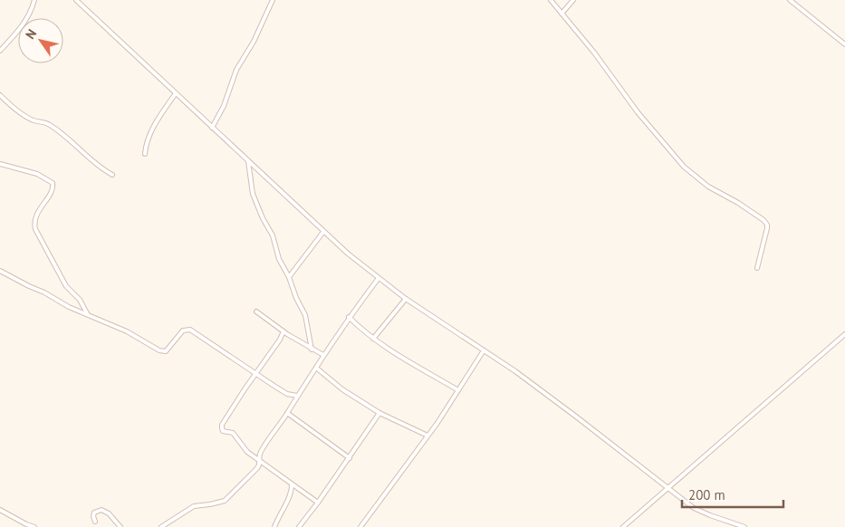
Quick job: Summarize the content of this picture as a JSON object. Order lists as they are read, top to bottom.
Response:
{
  "scale_bar": "200 m",
  "north": "top left"
}
